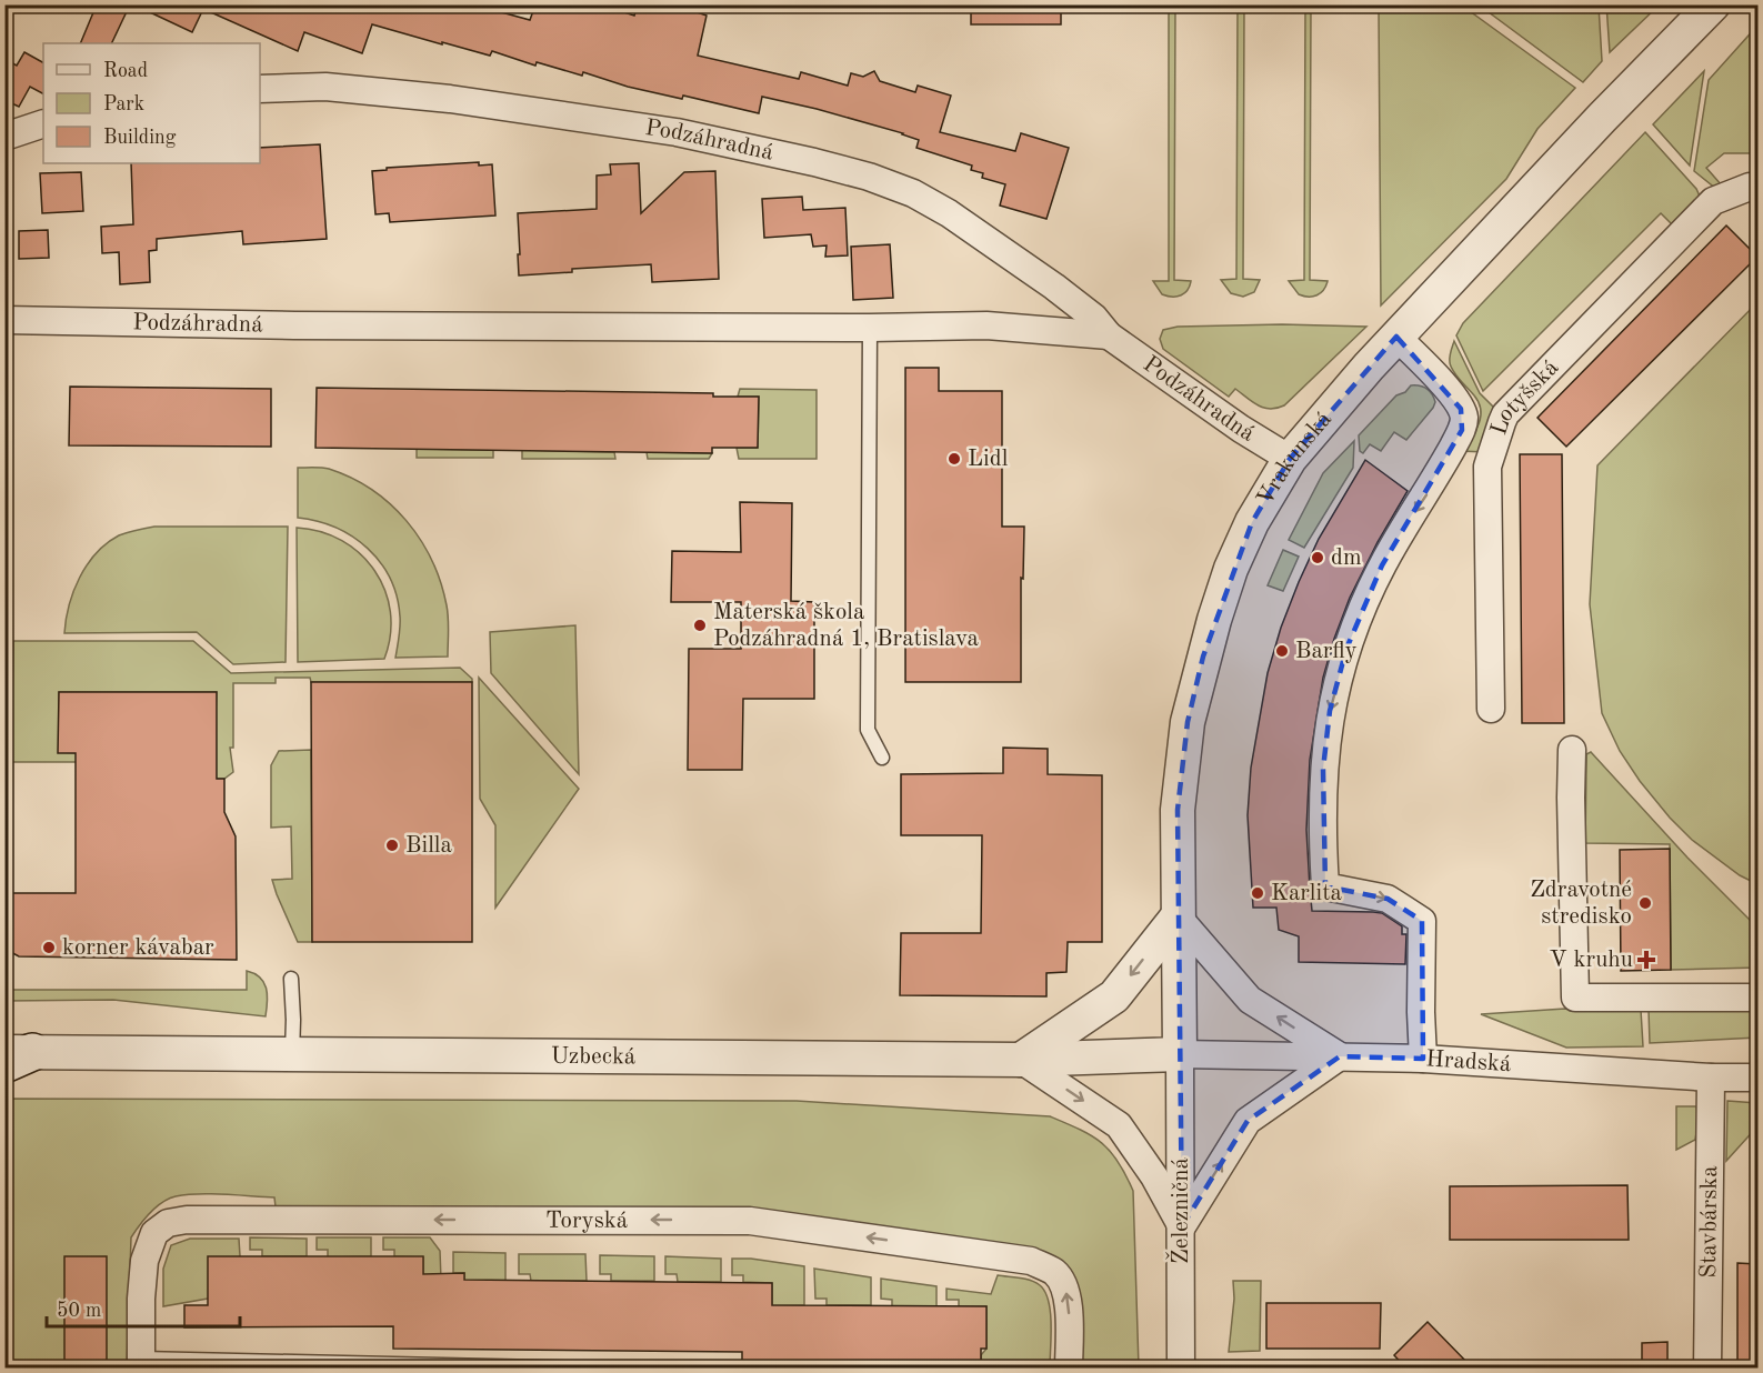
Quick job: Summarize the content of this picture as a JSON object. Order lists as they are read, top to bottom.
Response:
{
  "streets": {
    "street": [
      "Podzáhradná",
      "Lotyšská",
      "Vrakunská",
      "Uzbecká",
      "Hradská",
      "Železničná",
      "Toryská",
      "Stavbárska"
    ]
  },
  "crossings": [
    ["Podzáhradná", "Vrakunská"],
    ["Vrakunská", "Uzbecká"],
    ["Vrakunská", "Hradská"],
    ["Vrakunská", "Železničná"],
    ["Uzbecká", "Hradská"],
    ["Uzbecká", "Železničná"],
    ["Hradská", "Železničná"],
    ["Hradská", "Stavbárska"]
  ],
  "one_way": ["Toryská"],
  "places": {
    "other": [
      "Lidl",
      "dm",
      "Materská škola Podzáhradná 1, Bratislava",
      "Barfly",
      "Billa",
      "Karlita",
      "Zdravotné stredisko",
      "korner kávabar"
    ],
    "health": ["V kruhu"]
  },
  "legend": ["Road", "Park", "Building"],
  "scale_bar": "50 m"
}
